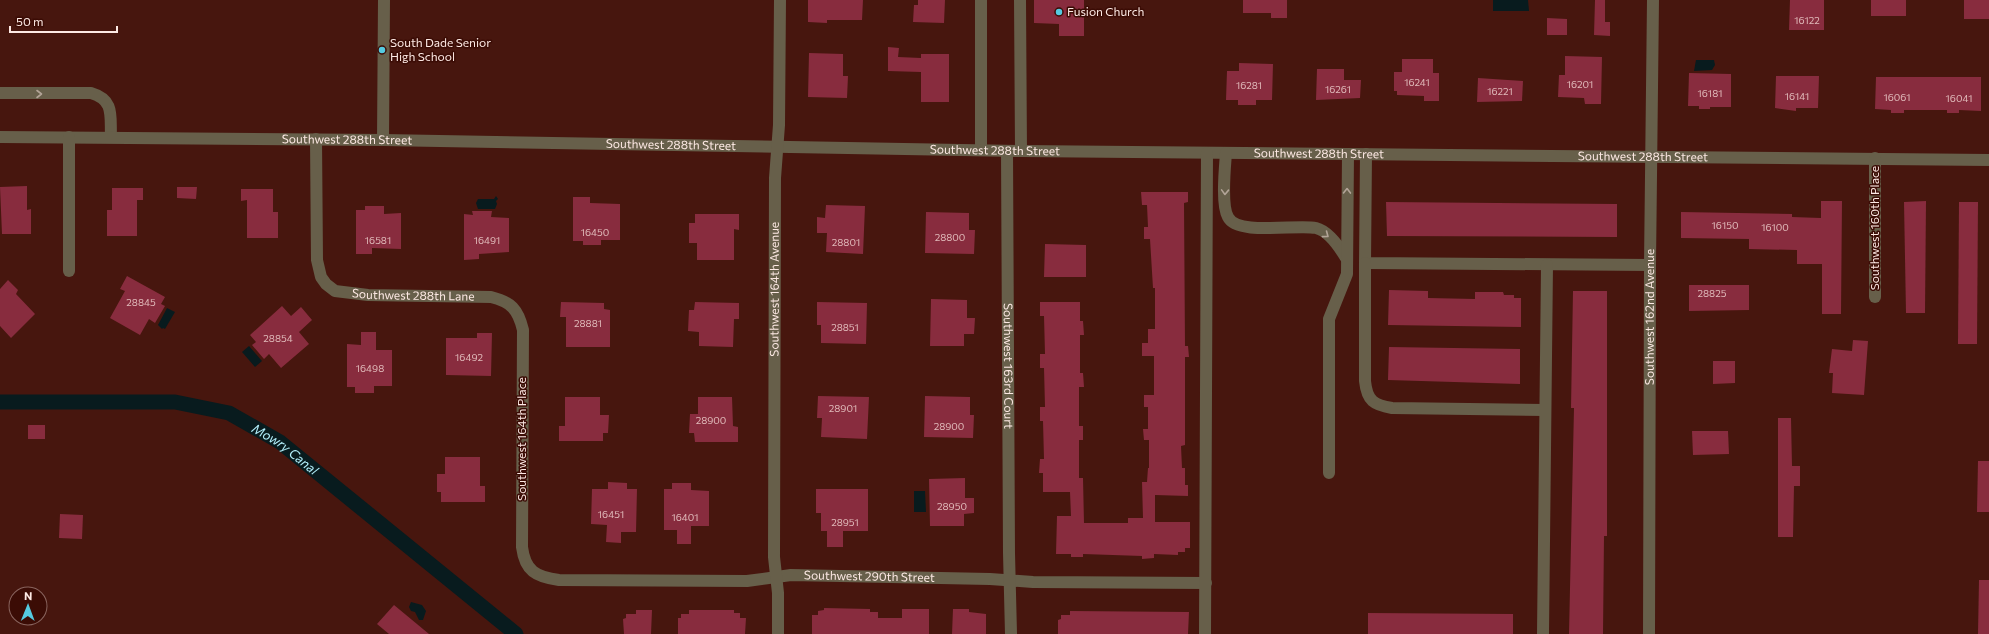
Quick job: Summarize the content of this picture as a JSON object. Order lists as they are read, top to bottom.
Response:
{
  "streets": {
    "street": [
      "Southwest 288th Street",
      "Southwest 160th Place",
      "Southwest 164th Avenue",
      "Southwest 288th Lane",
      "Southwest 162nd Avenue",
      "Southwest 163rd Court",
      "Southwest 164th Place",
      "Southwest 290th Street"
    ]
  },
  "crossings": [
    ["Southwest 288th Street", "Southwest 160th Place"],
    ["Southwest 288th Street", "Southwest 164th Avenue"],
    ["Southwest 288th Street", "Southwest 288th Lane"],
    ["Southwest 288th Street", "Southwest 162nd Avenue"],
    ["Southwest 288th Street", "Southwest 163rd Court"],
    ["Southwest 164th Avenue", "Southwest 290th Street"],
    ["Southwest 288th Lane", "Southwest 164th Place"],
    ["Southwest 163rd Court", "Southwest 290th Street"],
    ["Southwest 164th Place", "Southwest 290th Street"]
  ],
  "water": ["Mowry Canal"],
  "places": ["Fusion Church", "South Dade Senior High School"],
  "house_numbers": [
    "16122",
    "16241",
    "16201",
    "16281",
    "16261",
    "16221",
    "16181",
    "16141",
    "16061",
    "16041",
    "16150",
    "16100",
    "16450",
    "28800",
    "16581",
    "16491",
    "28801",
    "28825",
    "28845",
    "28881",
    "28851",
    "28854",
    "16492",
    "16498",
    "28901",
    "28900",
    "28900",
    "28950",
    "16451",
    "16401",
    "28951"
  ],
  "scale_bar": "50 m",
  "north": "top"
}
